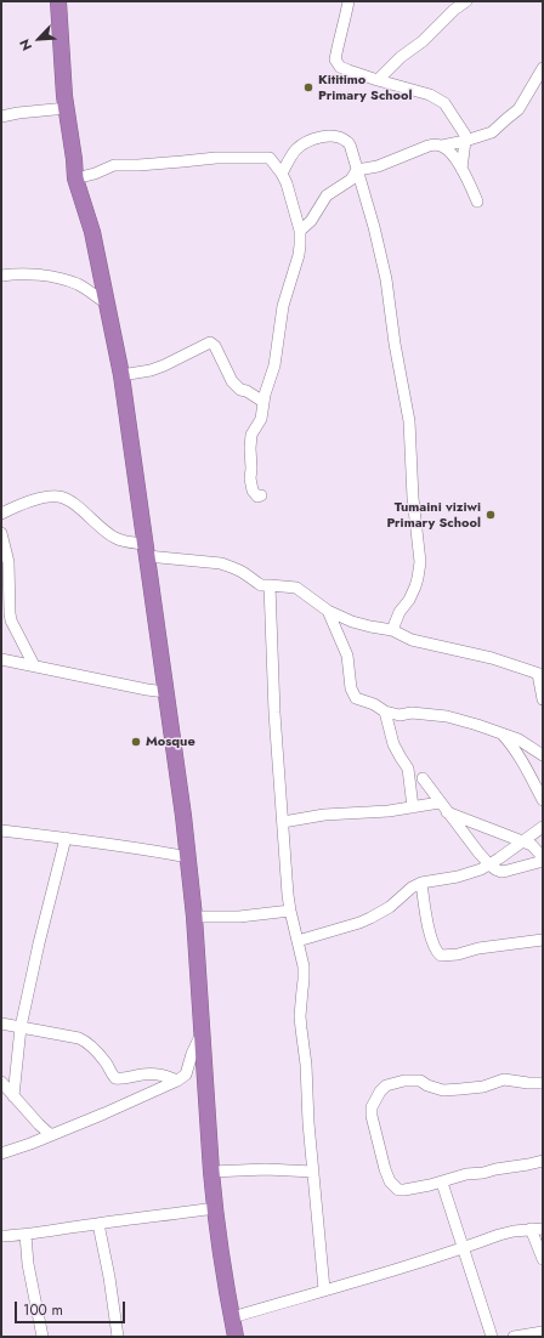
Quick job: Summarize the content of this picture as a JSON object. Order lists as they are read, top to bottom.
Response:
{
  "places": ["Kititimo Primary School", "Tumaini viziwi Primary School", "Mosque"],
  "scale_bar": "100 m",
  "north": "bottom left"
}
